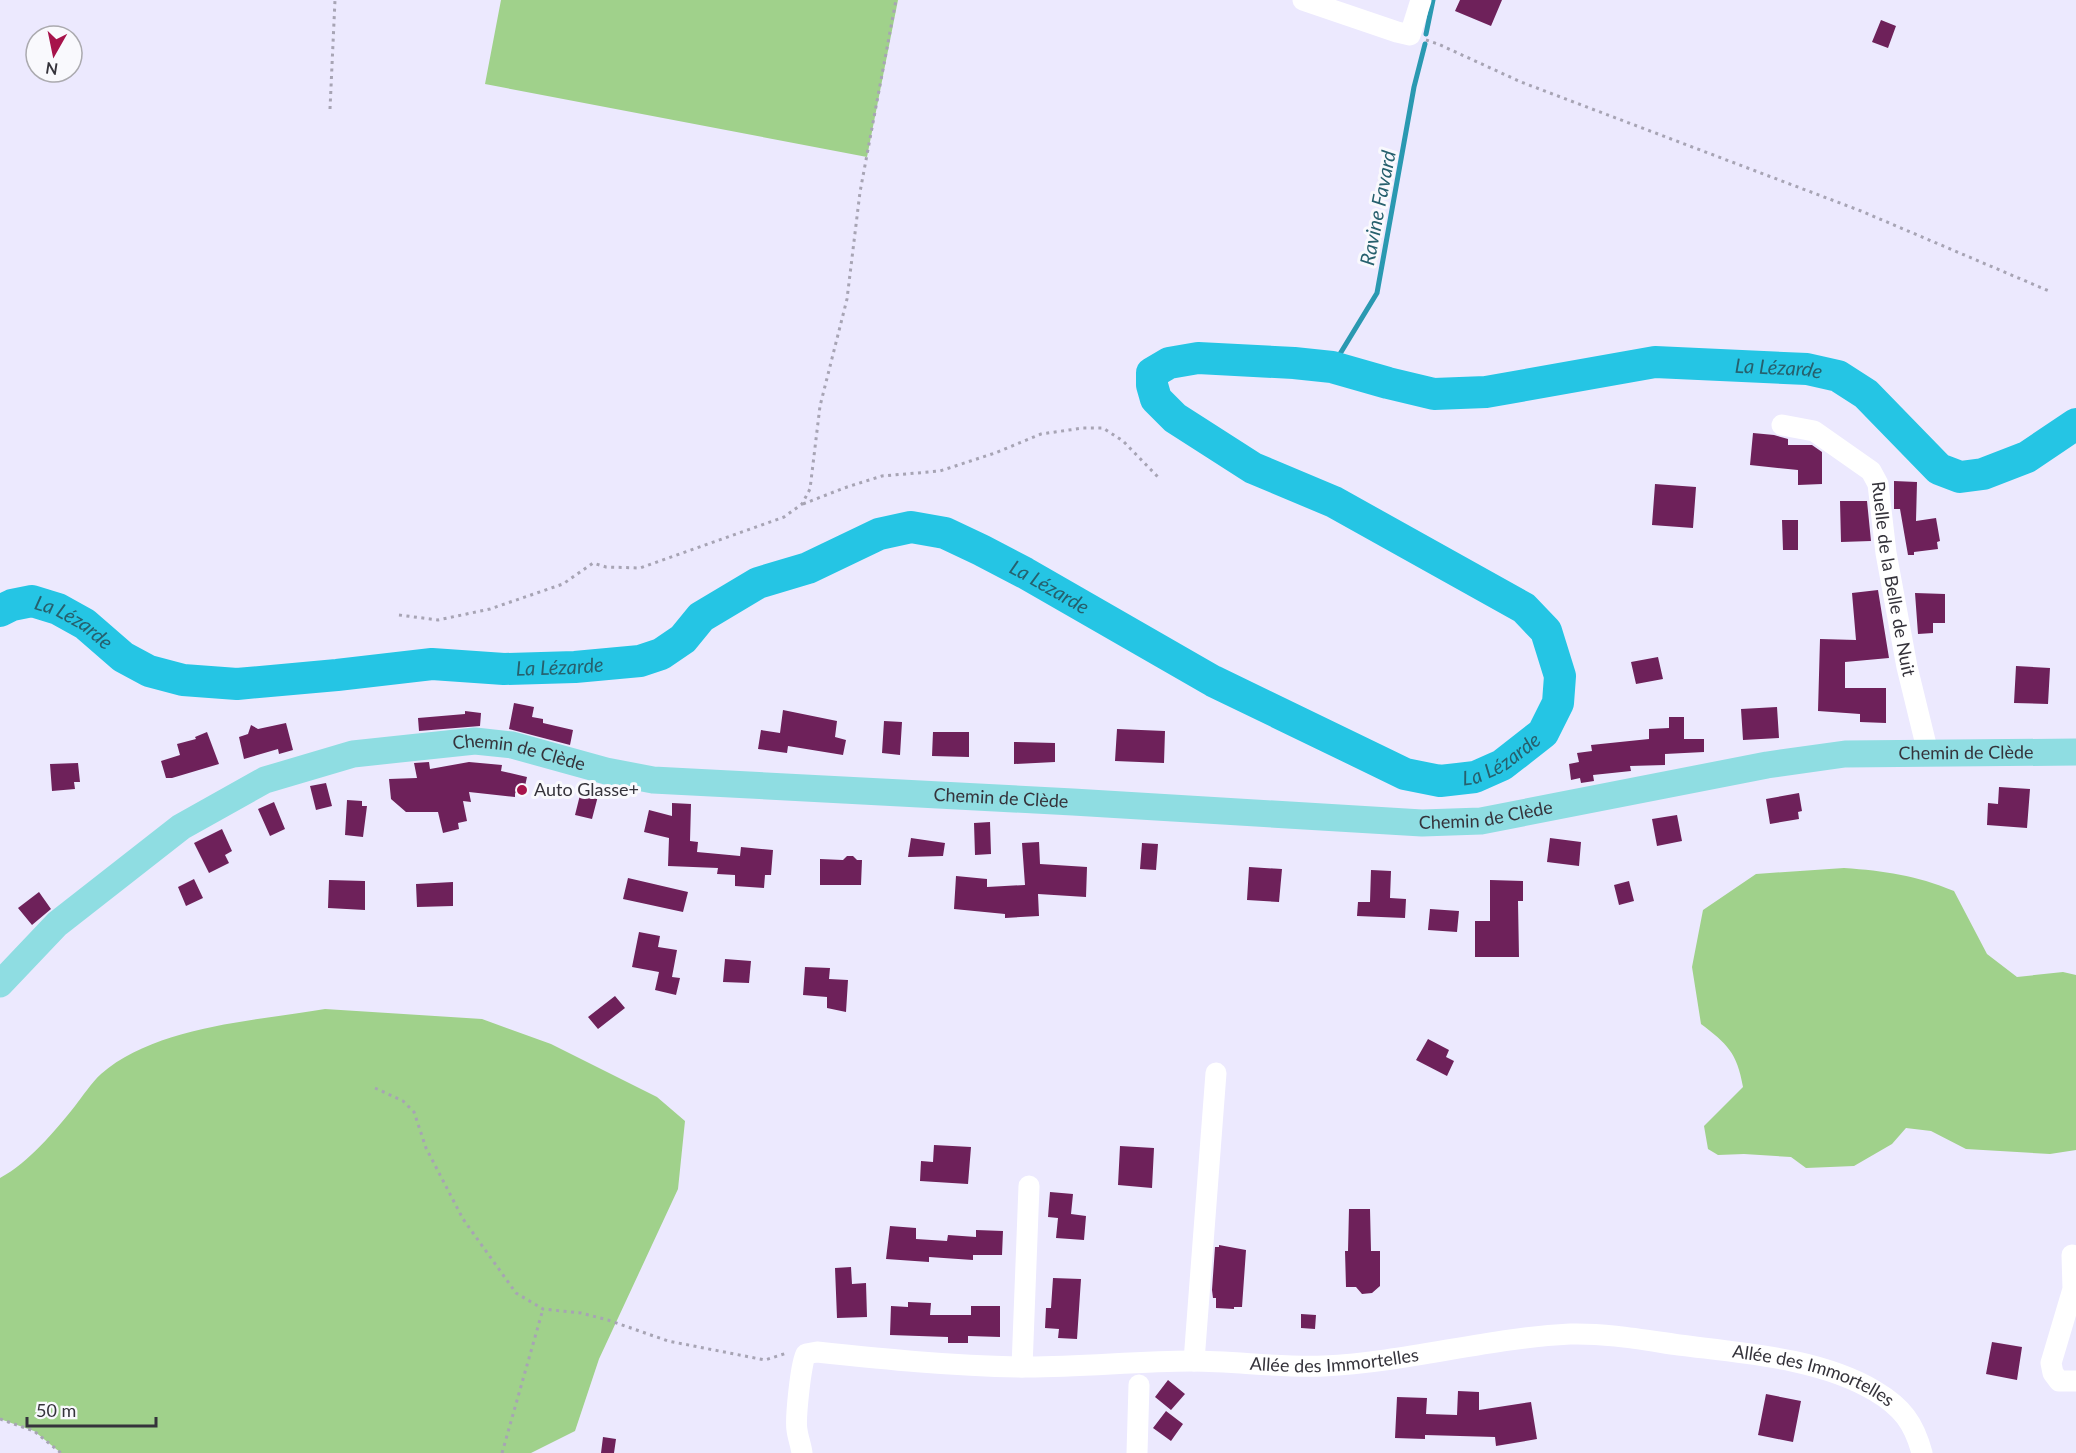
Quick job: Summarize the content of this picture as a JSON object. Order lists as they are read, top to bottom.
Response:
{
  "streets": {
    "main road": ["Chemin de Clède"],
    "street": ["Ruelle de la Belle de Nuit", "Allée des Immortelles"]
  },
  "crossings": [
    ["Ruelle de la Belle de Nuit", "Chemin de Clède"]
  ],
  "water": ["Ravine Favard", "La Lézarde"],
  "places": ["Auto Glasse+"],
  "scale_bar": "50 m",
  "north": "bottom"
}
